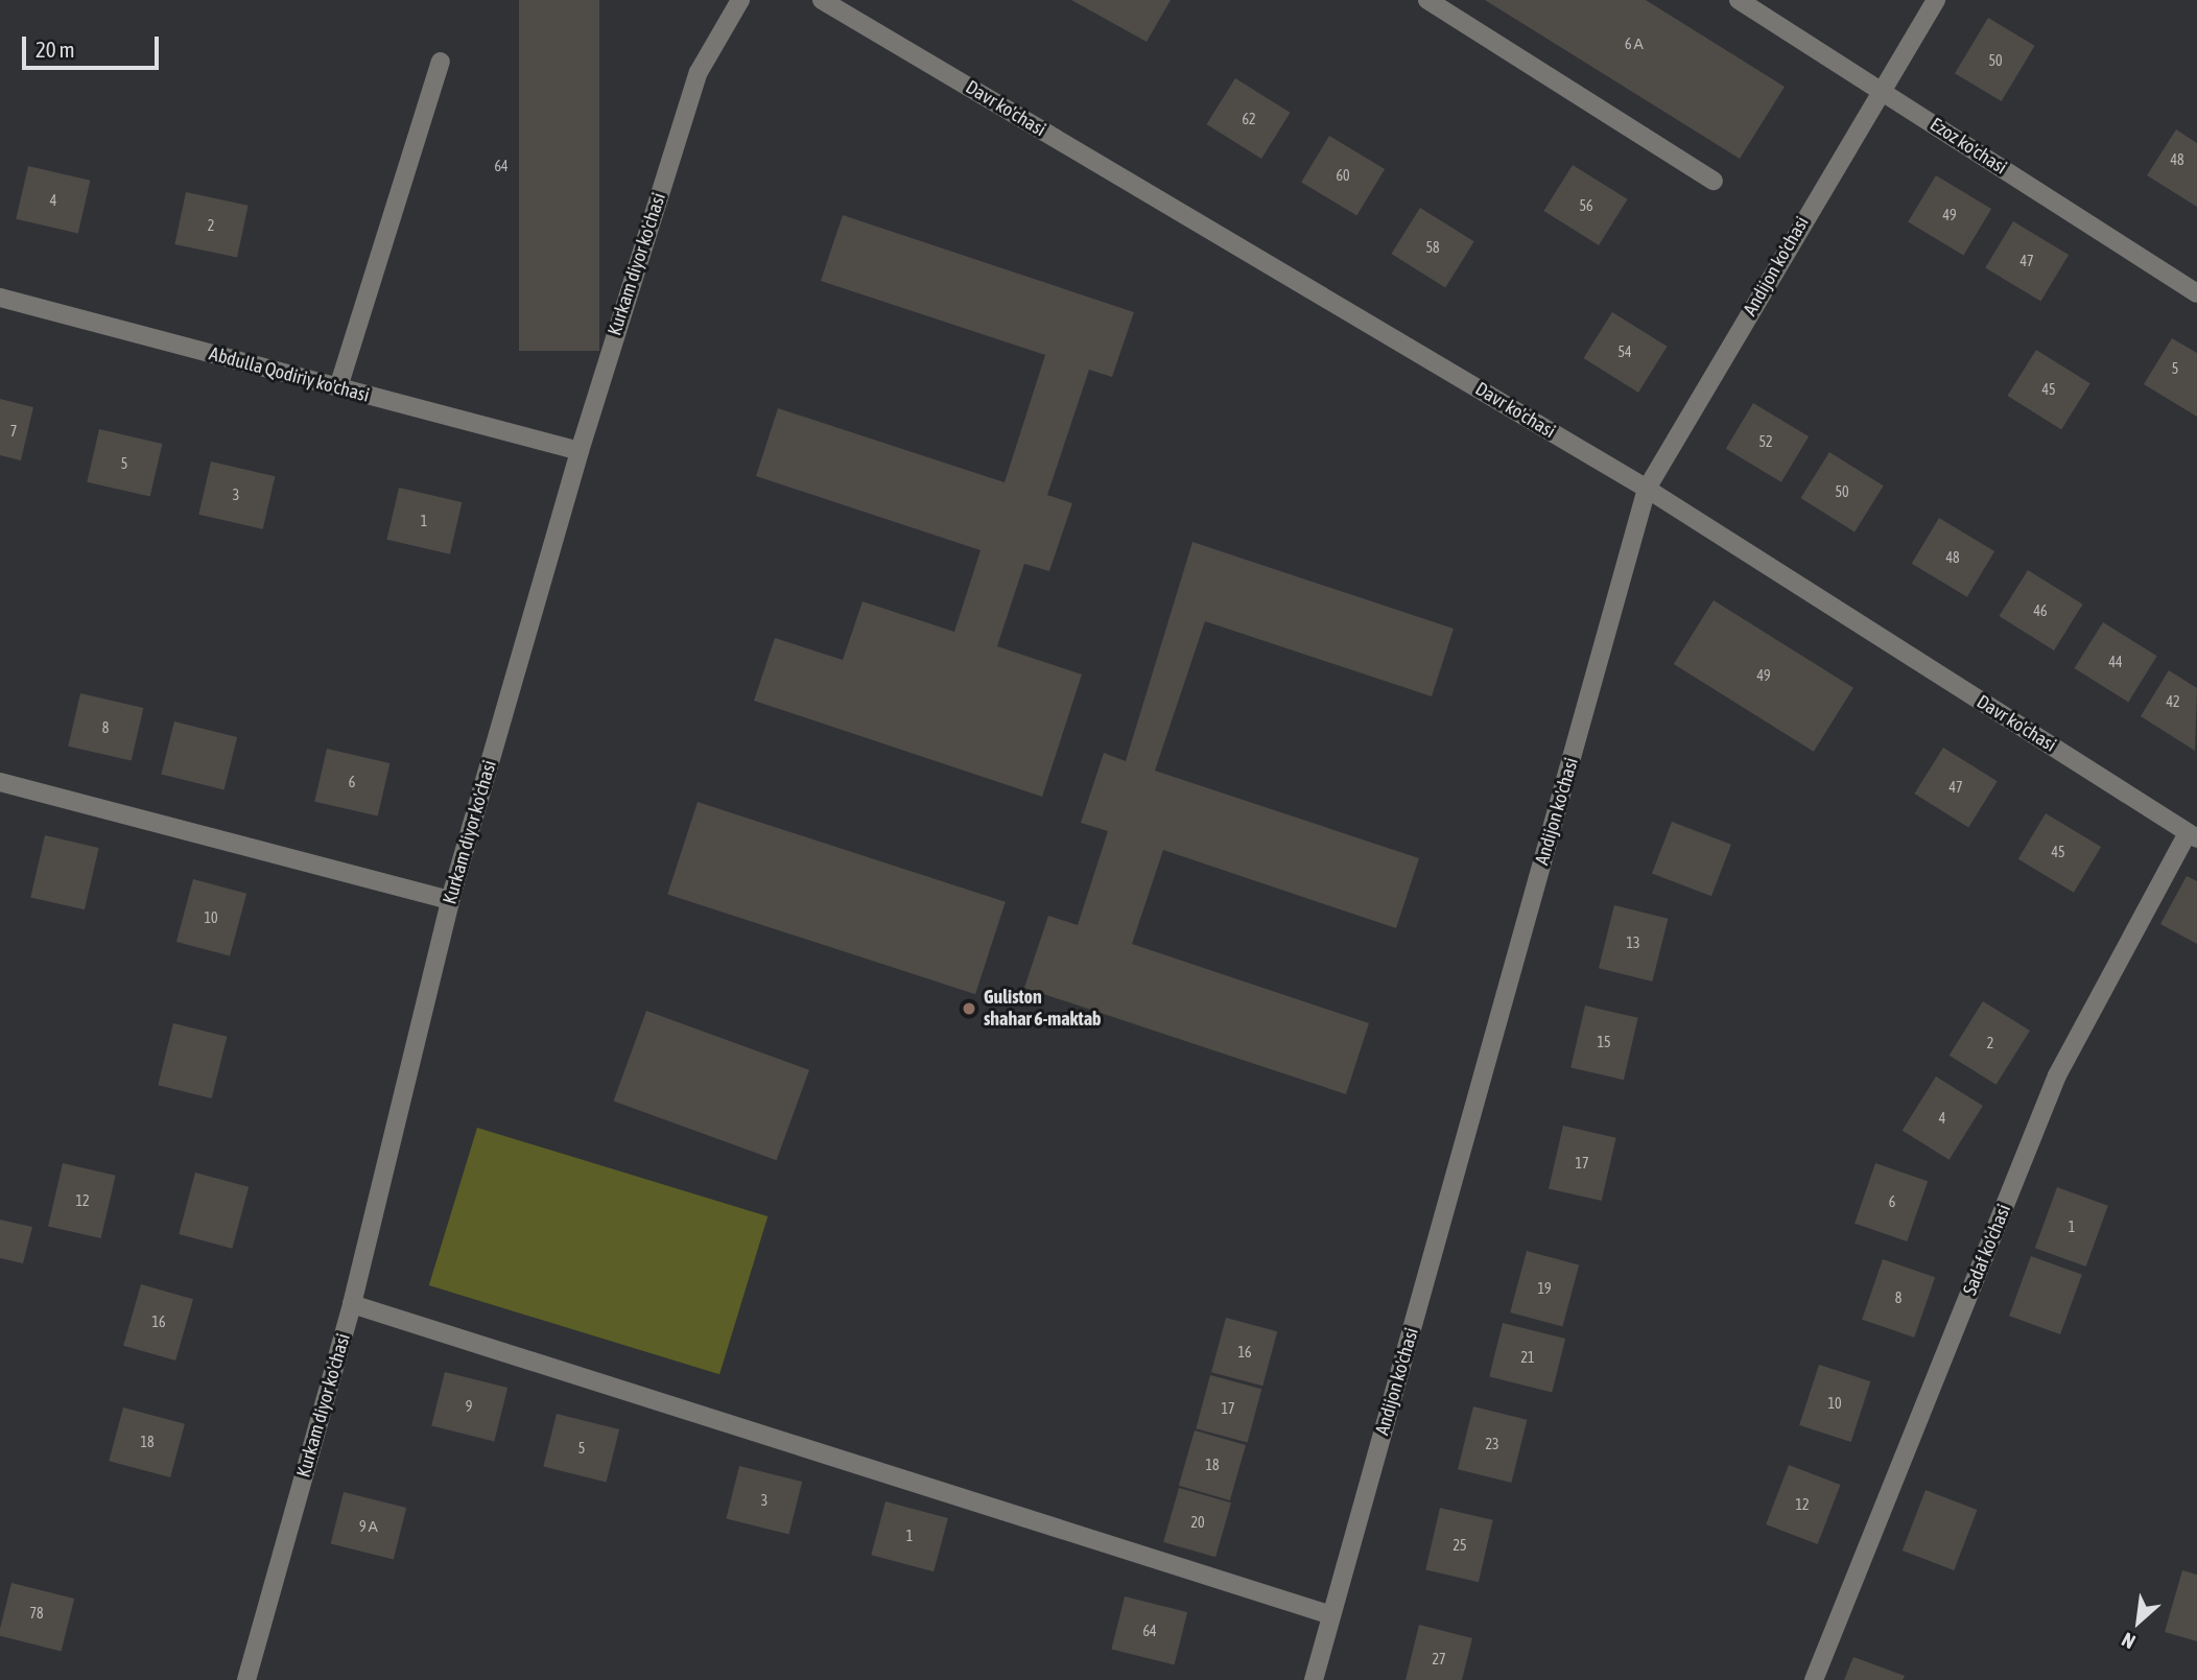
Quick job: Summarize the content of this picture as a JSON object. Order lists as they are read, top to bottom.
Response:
{
  "streets": {
    "street": [
      "Davr ko'chasi",
      "Ezoz ko'chasi",
      "Kurkam diyor ko'chasi",
      "Andijon ko'chasi",
      "Abdulla Qodiriy ko'chasi",
      "Sadaf ko'chasi"
    ]
  },
  "crossings": [
    ["Davr ko'chasi", "Andijon ko'chasi"],
    ["Davr ko'chasi", "Sadaf ko'chasi"],
    ["Ezoz ko'chasi", "Andijon ko'chasi"],
    ["Kurkam diyor ko'chasi", "Abdulla Qodiriy ko'chasi"]
  ],
  "places": ["Guliston shahar 6-maktab"],
  "house_numbers": [
    "6 А",
    "50",
    "62",
    "48",
    "64",
    "60",
    "4",
    "56",
    "49",
    "2",
    "58",
    "47",
    "54",
    "5",
    "45",
    "7",
    "52",
    "5",
    "50",
    "3",
    "1",
    "48",
    "46",
    "44",
    "49",
    "42",
    "8",
    "6",
    "47",
    "45",
    "10",
    "13",
    "15",
    "2",
    "4",
    "17",
    "12",
    "6",
    "1",
    "19",
    "8",
    "16",
    "16",
    "21",
    "10",
    "9",
    "17",
    "18",
    "23",
    "5",
    "18",
    "3",
    "12",
    "20",
    "9 А",
    "1",
    "25",
    "78",
    "64",
    "27"
  ],
  "scale_bar": "20 m",
  "north": "bottom left"
}
